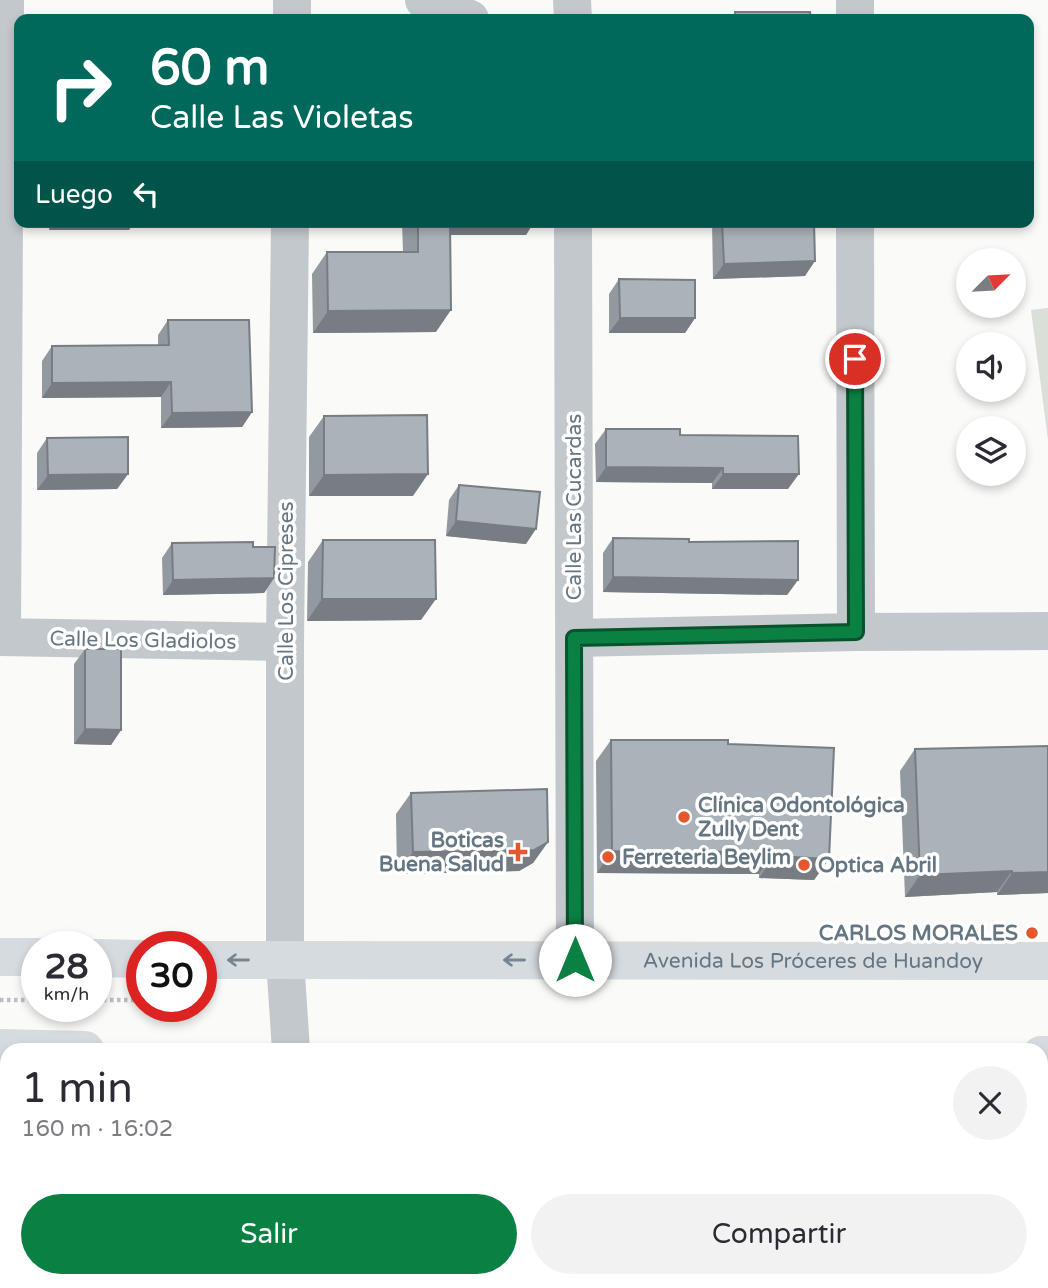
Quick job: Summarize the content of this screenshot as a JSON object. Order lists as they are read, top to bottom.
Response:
{
  "streets": {
    "main road": ["Avenida Los Próceres de Huandoy"],
    "street": ["Calle Las Cucardas", "Calle Los Cipreses", "Calle Los Gladiolos"]
  },
  "crossings": [
    ["Calle Las Cucardas", "Avenida Los Próceres de Huandoy"],
    ["Calle Los Cipreses", "Calle Los Gladiolos"],
    ["Calle Los Cipreses", "Avenida Los Próceres de Huandoy"]
  ],
  "one_way": ["Avenida Los Próceres de Huandoy"],
  "places": {
    "other": [
      "Clínica Odontológica Zully Dent",
      "Ferreteria Beylim",
      "Optica Abril",
      "CARLOS MORALES"
    ],
    "health": ["Boticas Buena Salud"]
  },
  "north": "top right",
  "page": {
    "turn": ["60 m", "Calle Las Violetas"],
    "then": "Luego",
    "speed": "28 km/h",
    "limit": "30",
    "heading": ["1 min", "160 m · 16:02"],
    "buttons": ["Salir", "Compartir"]
  }
}
